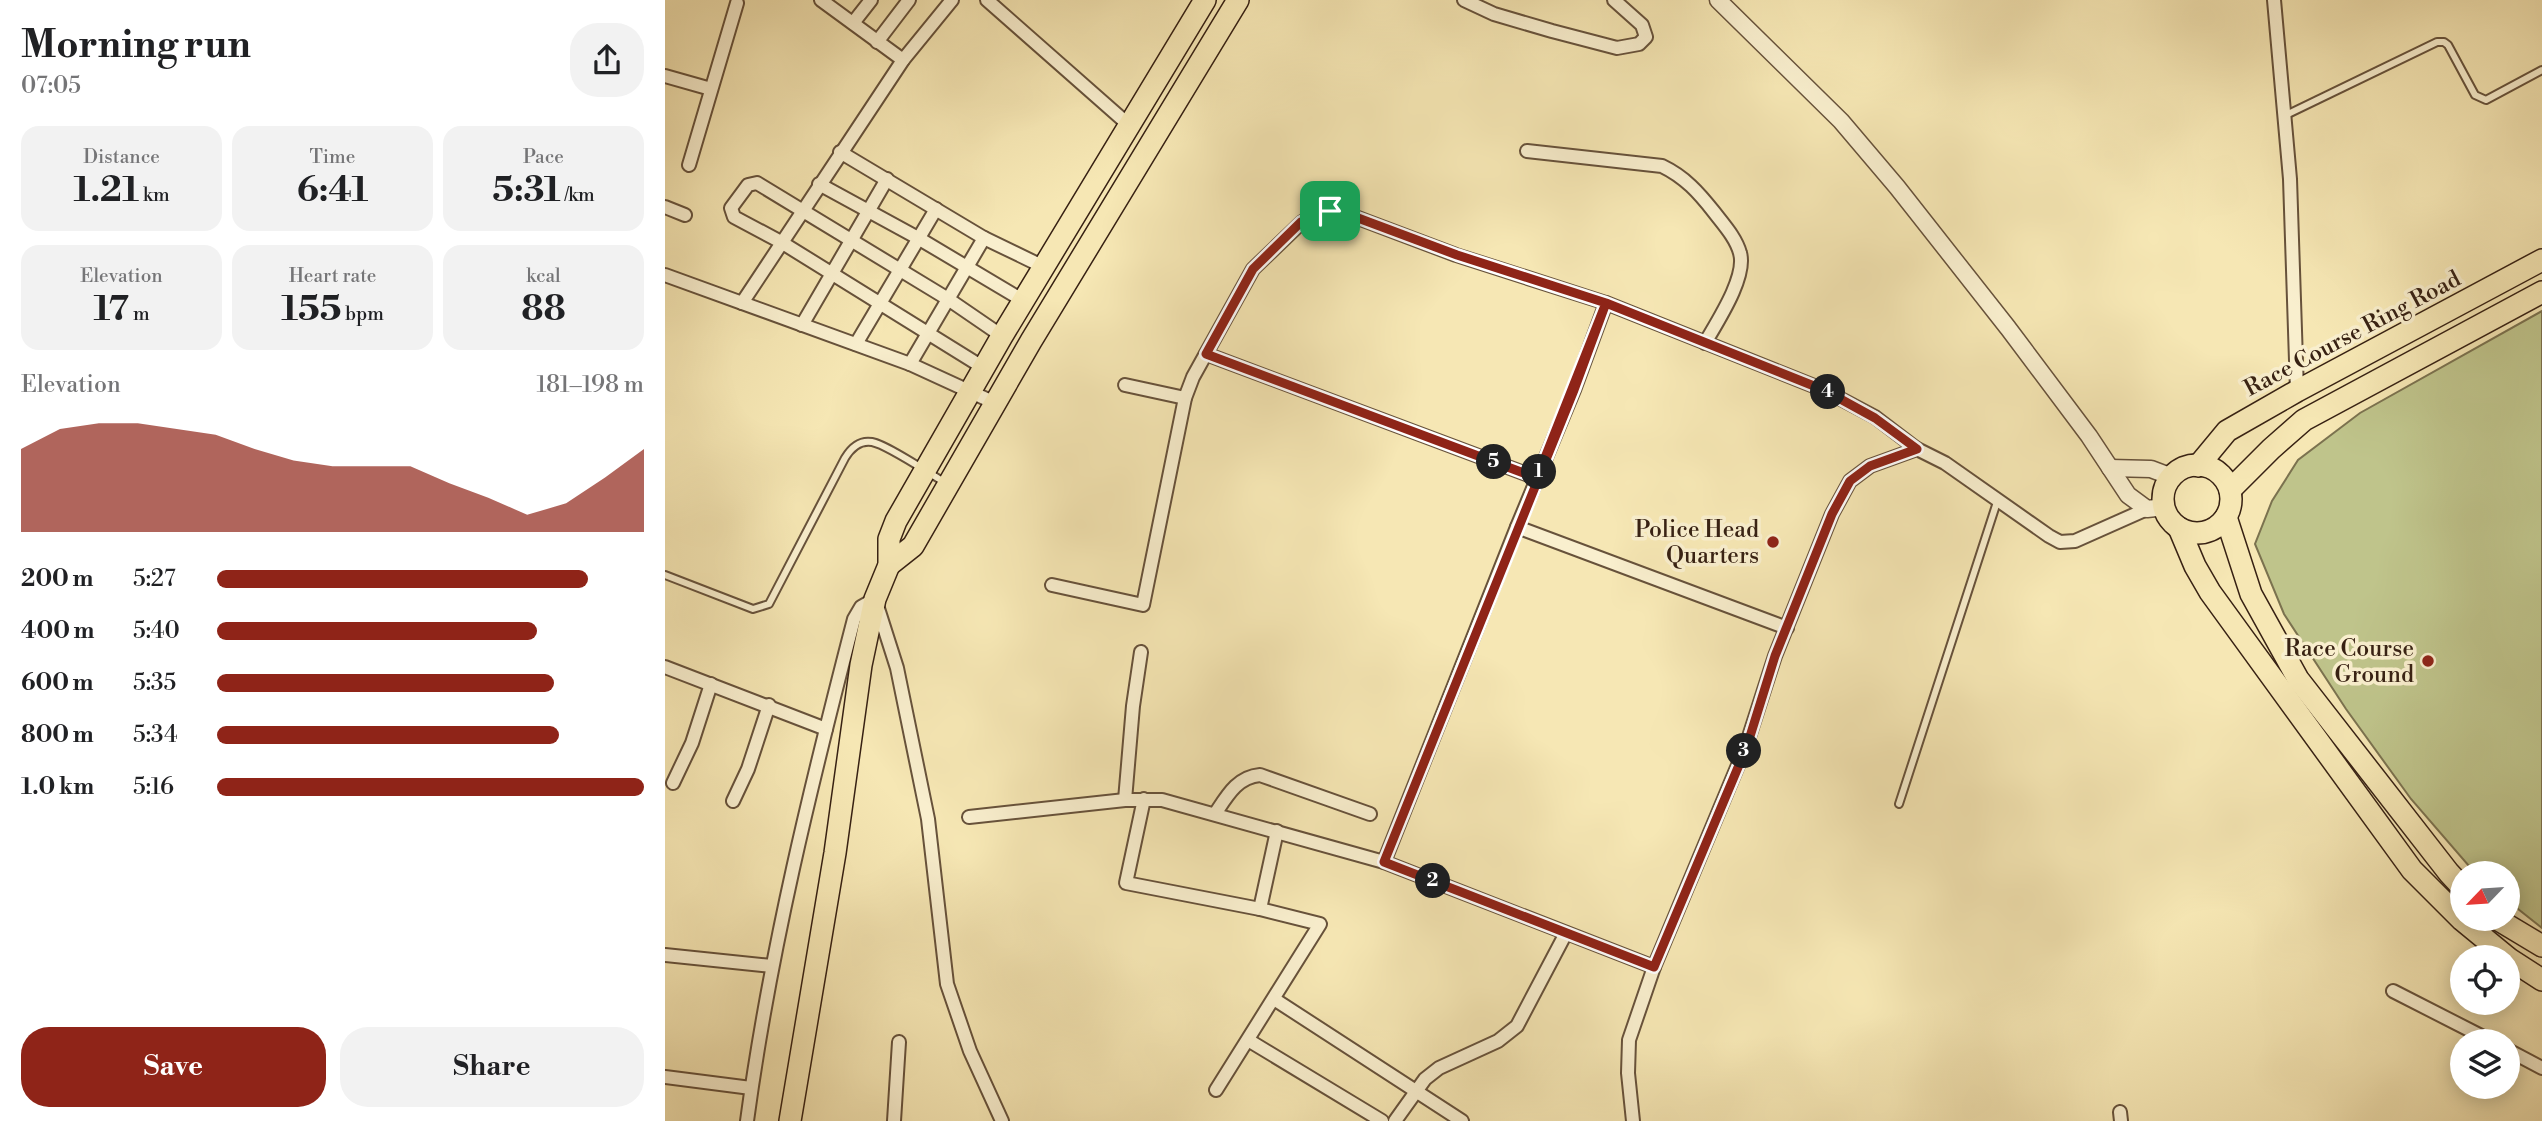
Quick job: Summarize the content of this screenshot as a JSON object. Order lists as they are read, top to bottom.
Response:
{
  "streets": {
    "main road": ["Race Course Ring Road"]
  },
  "places": ["Police Head Quarters", "Race Course Ground"],
  "north": "bottom left",
  "page": {
    "heading": ["Morning run", "07:05"],
    "stats": [
      ["Distance", "1.21 km"],
      ["Time", "6:41"],
      ["Pace", "5:31 /km"],
      ["Elevation", "17 m"],
      ["Heart rate", "155 bpm"],
      ["kcal", "88"]
    ],
    "chart": ["Elevation", "181–198 m"],
    "pins": [
      "4",
      "5",
      "1",
      "3",
      "2"
    ],
    "list": [
      {
        "name": "200 m",
        "note": "5:27"
      },
      {
        "name": "400 m",
        "note": "5:40"
      },
      {
        "name": "600 m",
        "note": "5:35"
      },
      {
        "name": "800 m",
        "note": "5:34"
      },
      {
        "name": "1.0 km",
        "note": "5:16"
      }
    ],
    "buttons": ["Save", "Share"]
  }
}
